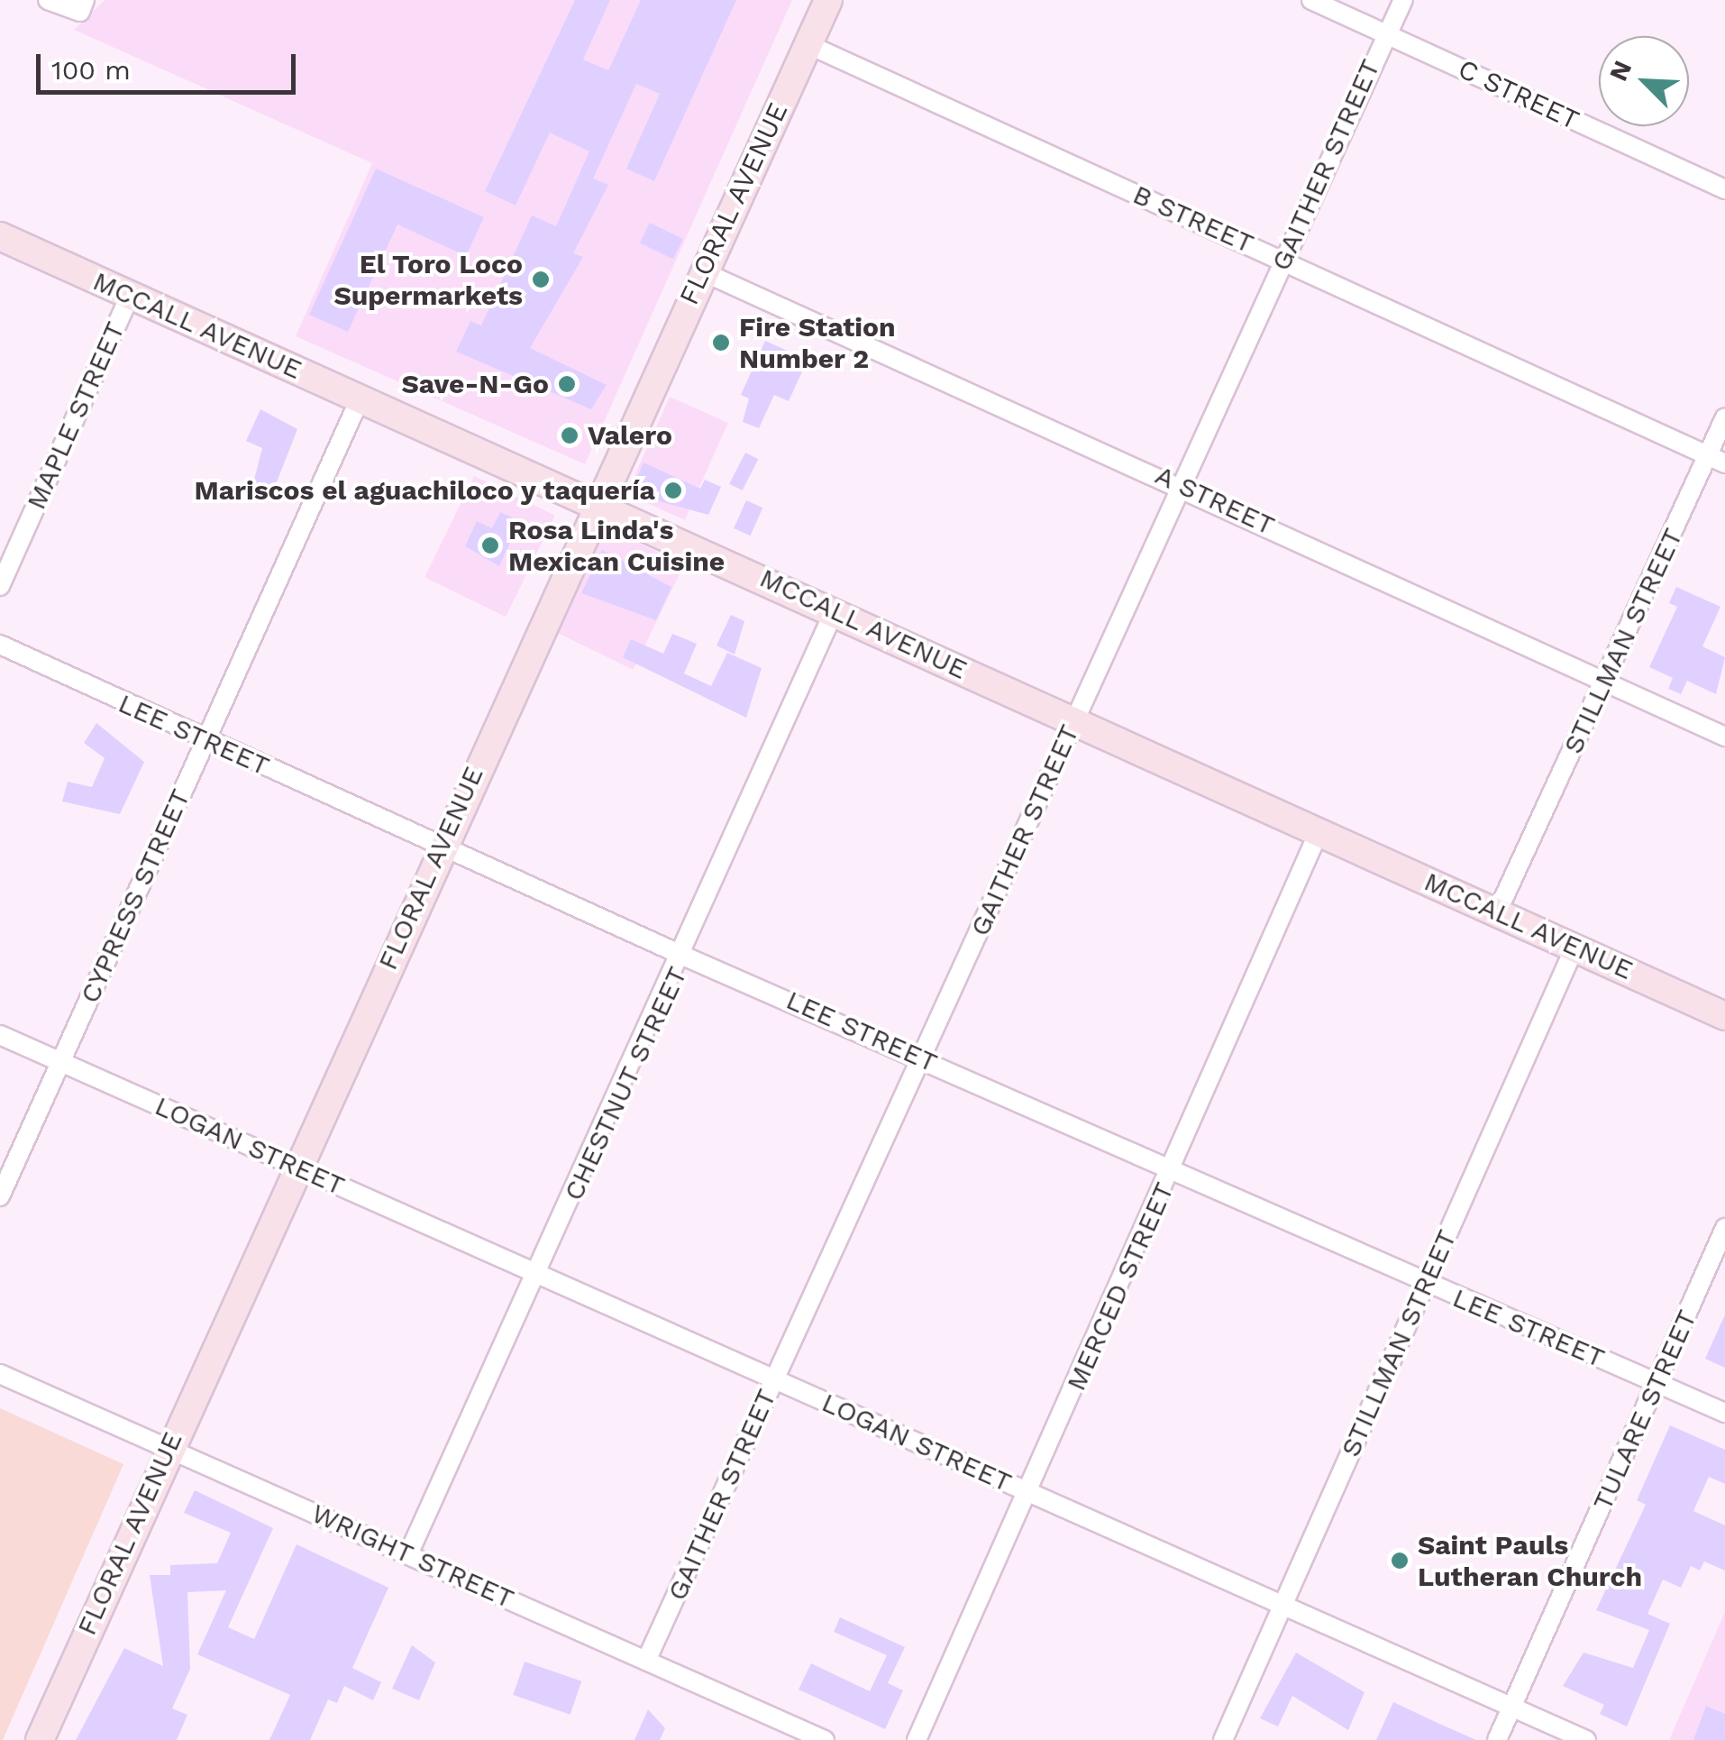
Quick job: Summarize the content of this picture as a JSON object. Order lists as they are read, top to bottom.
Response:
{
  "streets": {
    "main road": ["FLORAL AVENUE", "MCCALL AVENUE"],
    "street": [
      "C STREET",
      "GAITHER STREET",
      "B STREET",
      "MAPLE STREET",
      "A STREET",
      "STILLMAN STREET",
      "LEE STREET",
      "CYPRESS STREET",
      "CHESTNUT STREET",
      "LOGAN STREET",
      "MERCED STREET",
      "TULARE STREET",
      "WRIGHT STREET"
    ]
  },
  "crossings": [
    ["C STREET", "GAITHER STREET"],
    ["GAITHER STREET", "B STREET"],
    ["GAITHER STREET", "MCCALL AVENUE"],
    ["GAITHER STREET", "A STREET"],
    ["GAITHER STREET", "LEE STREET"],
    ["GAITHER STREET", "LOGAN STREET"],
    ["GAITHER STREET", "WRIGHT STREET"],
    ["FLORAL AVENUE", "B STREET"],
    ["FLORAL AVENUE", "MCCALL AVENUE"],
    ["FLORAL AVENUE", "A STREET"],
    ["FLORAL AVENUE", "LEE STREET"],
    ["FLORAL AVENUE", "LOGAN STREET"],
    ["FLORAL AVENUE", "WRIGHT STREET"],
    ["B STREET", "STILLMAN STREET"],
    ["MCCALL AVENUE", "MAPLE STREET"],
    ["MCCALL AVENUE", "STILLMAN STREET"],
    ["MCCALL AVENUE", "CYPRESS STREET"],
    ["MCCALL AVENUE", "CHESTNUT STREET"],
    ["MCCALL AVENUE", "MERCED STREET"],
    ["A STREET", "STILLMAN STREET"],
    ["STILLMAN STREET", "LEE STREET"],
    ["STILLMAN STREET", "LOGAN STREET"],
    ["LEE STREET", "CYPRESS STREET"],
    ["LEE STREET", "CHESTNUT STREET"],
    ["LEE STREET", "MERCED STREET"],
    ["LEE STREET", "TULARE STREET"],
    ["CYPRESS STREET", "LOGAN STREET"],
    ["CHESTNUT STREET", "LOGAN STREET"],
    ["CHESTNUT STREET", "WRIGHT STREET"],
    ["LOGAN STREET", "MERCED STREET"],
    ["LOGAN STREET", "TULARE STREET"]
  ],
  "places": [
    "El Toro Loco Supermarkets",
    "Fire Station Number 2",
    "Save-N-Go",
    "Valero",
    "Mariscos el aguachiloco y taquería",
    "Rosa Linda's Mexican Cuisine",
    "Saint Pauls Lutheran Church"
  ],
  "scale_bar": "100 m",
  "north": "top left"
}
